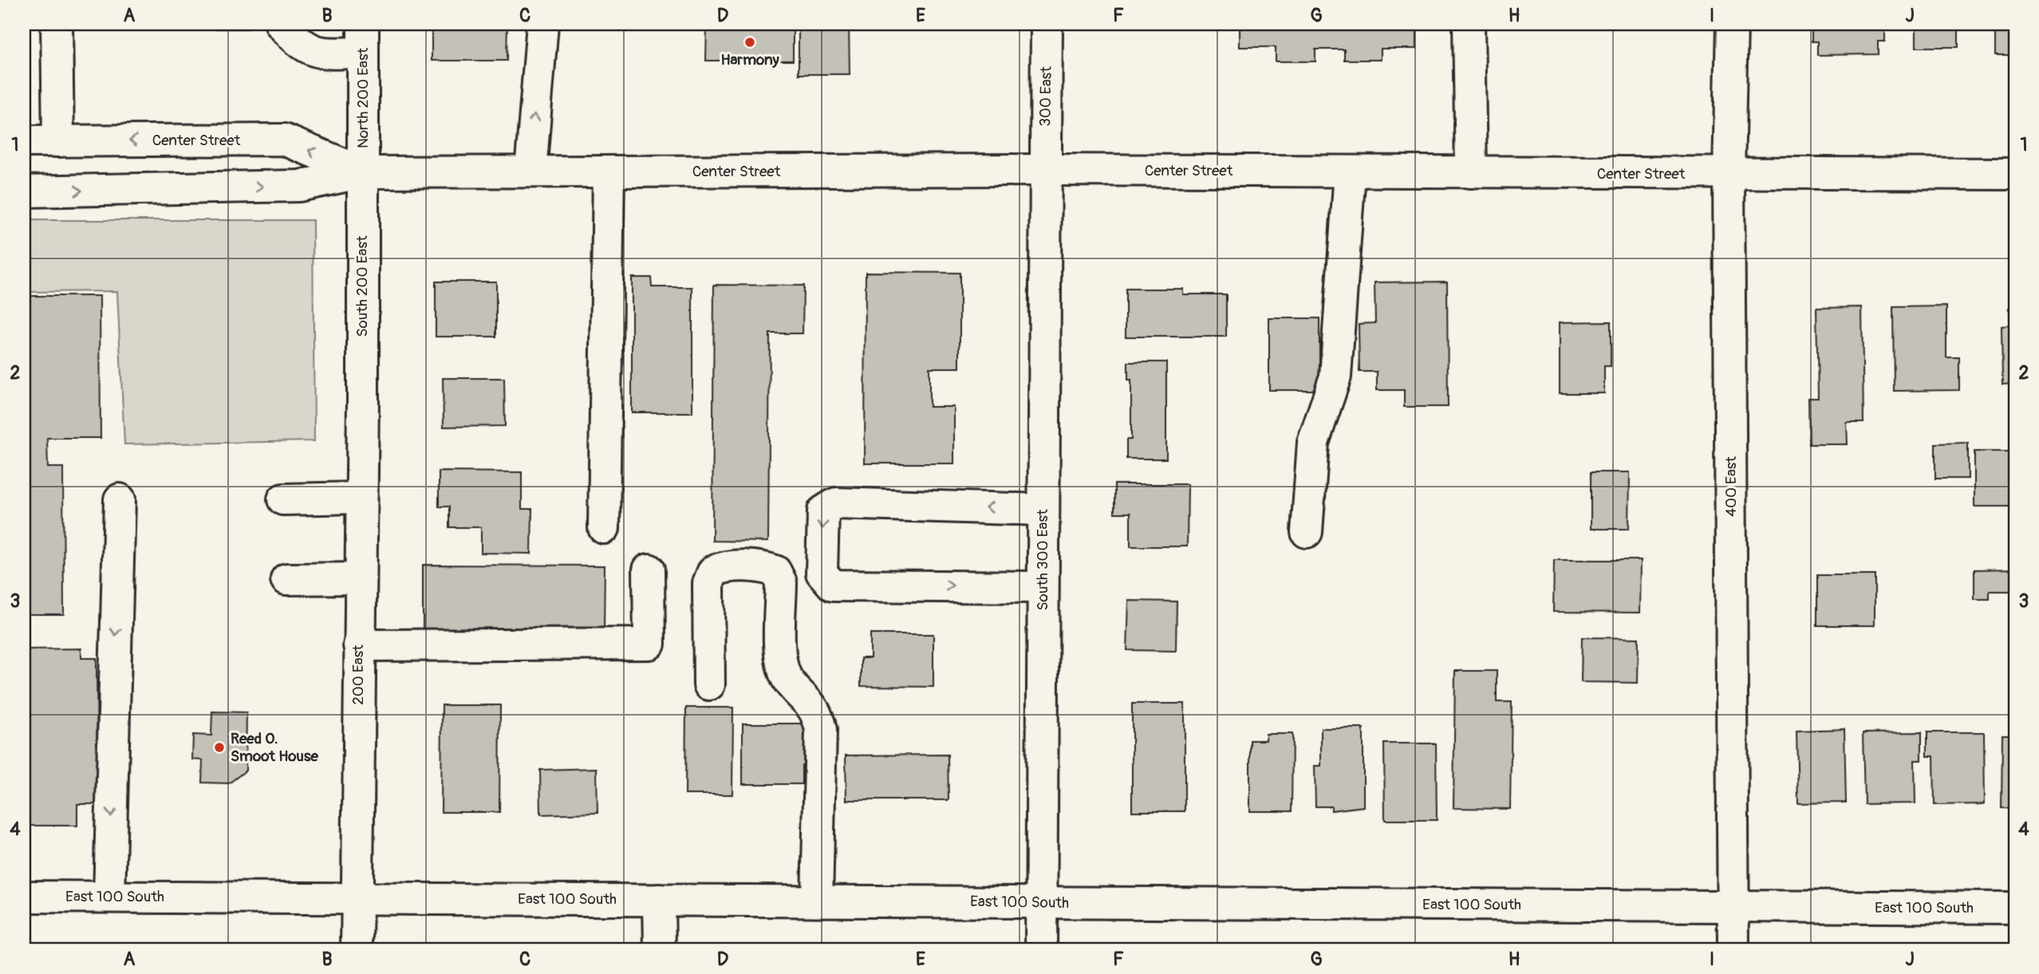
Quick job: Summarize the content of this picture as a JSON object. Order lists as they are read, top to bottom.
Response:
{
  "streets": {
    "street": [
      "300 East",
      "North 200 East",
      "Center Street",
      "South 200 East",
      "400 East",
      "South 300 East",
      "200 East",
      "East 100 South"
    ]
  },
  "crossings": [
    ["300 East", "Center Street"],
    ["300 East", "South 300 East"],
    ["North 200 East", "Center Street"],
    ["North 200 East", "South 200 East"],
    ["Center Street", "South 200 East"],
    ["Center Street", "400 East"],
    ["Center Street", "South 300 East"],
    ["South 200 East", "200 East"],
    ["400 East", "East 100 South"],
    ["South 300 East", "East 100 South"],
    ["200 East", "East 100 South"]
  ],
  "places": ["Harmony", "Reed O. Smoot House"],
  "grid": {
    "columns": [
      "A",
      "B",
      "C",
      "D",
      "E",
      "F",
      "G",
      "H",
      "I",
      "J"
    ],
    "rows": [
      "1",
      "2",
      "3",
      "4"
    ]
  }
}
